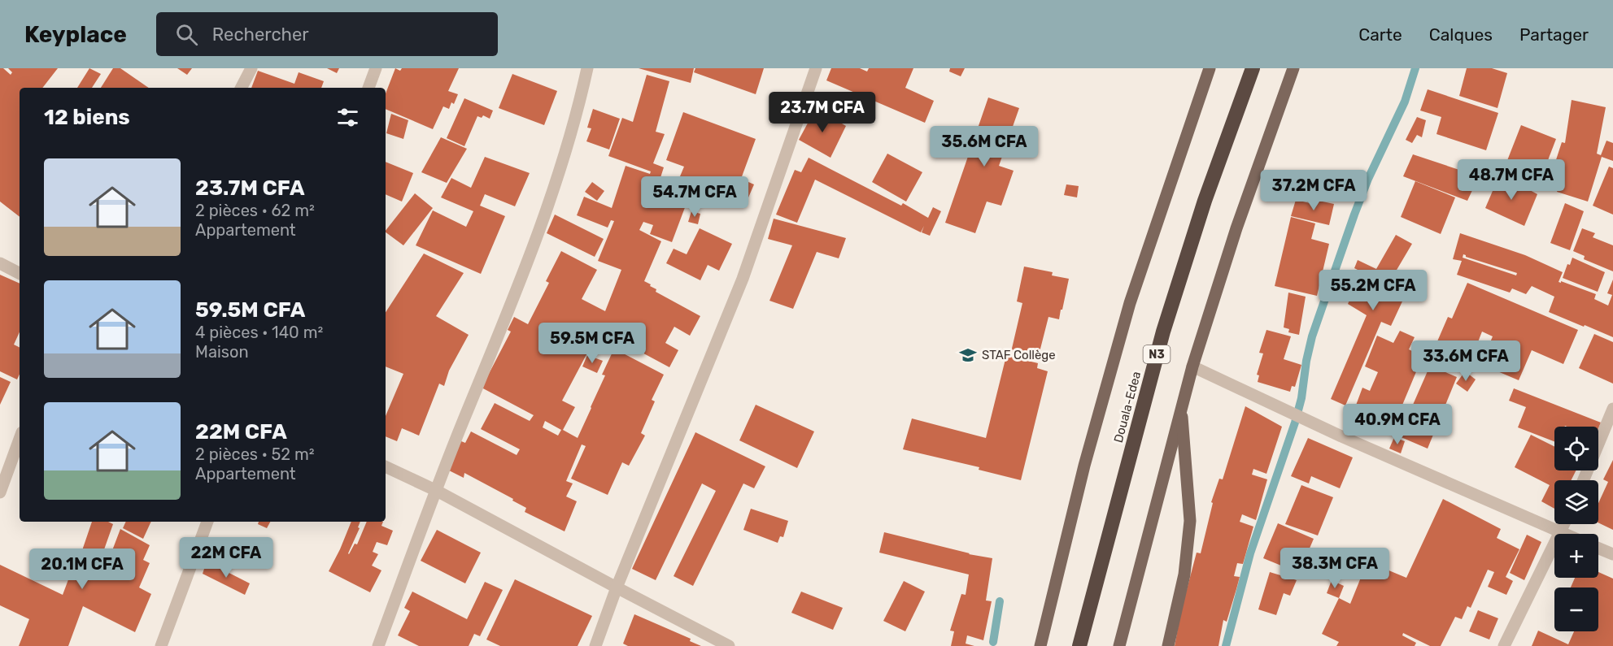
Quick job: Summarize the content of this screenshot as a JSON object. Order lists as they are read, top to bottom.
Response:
{
  "streets": {
    "highway": ["N3", "Douala-Edea"]
  },
  "places": {
    "school or university": ["STAF Collège"]
  },
  "page": {
    "header": "Keyplace",
    "search": "Rechercher",
    "nav": ["Carte", "Calques", "Partager"],
    "heading": "12 biens",
    "price": [
      "23.7M CFA",
      "35.6M CFA",
      "48.7M CFA",
      "37.2M CFA",
      "54.7M CFA",
      "55.2M CFA",
      "59.5M CFA",
      "33.6M CFA",
      "40.9M CFA",
      "22M CFA",
      "38.3M CFA",
      "20.1M CFA"
    ],
    "list": [
      {
        "name": "23.7M CFA",
        "note": "2 pièces · 62 m² · Appartement"
      },
      {
        "name": "59.5M CFA",
        "note": "4 pièces · 140 m² · Maison"
      },
      {
        "name": "22M CFA",
        "note": "2 pièces · 52 m² · Appartement"
      }
    ],
    "map_buttons": ["+", "−"]
  }
}
